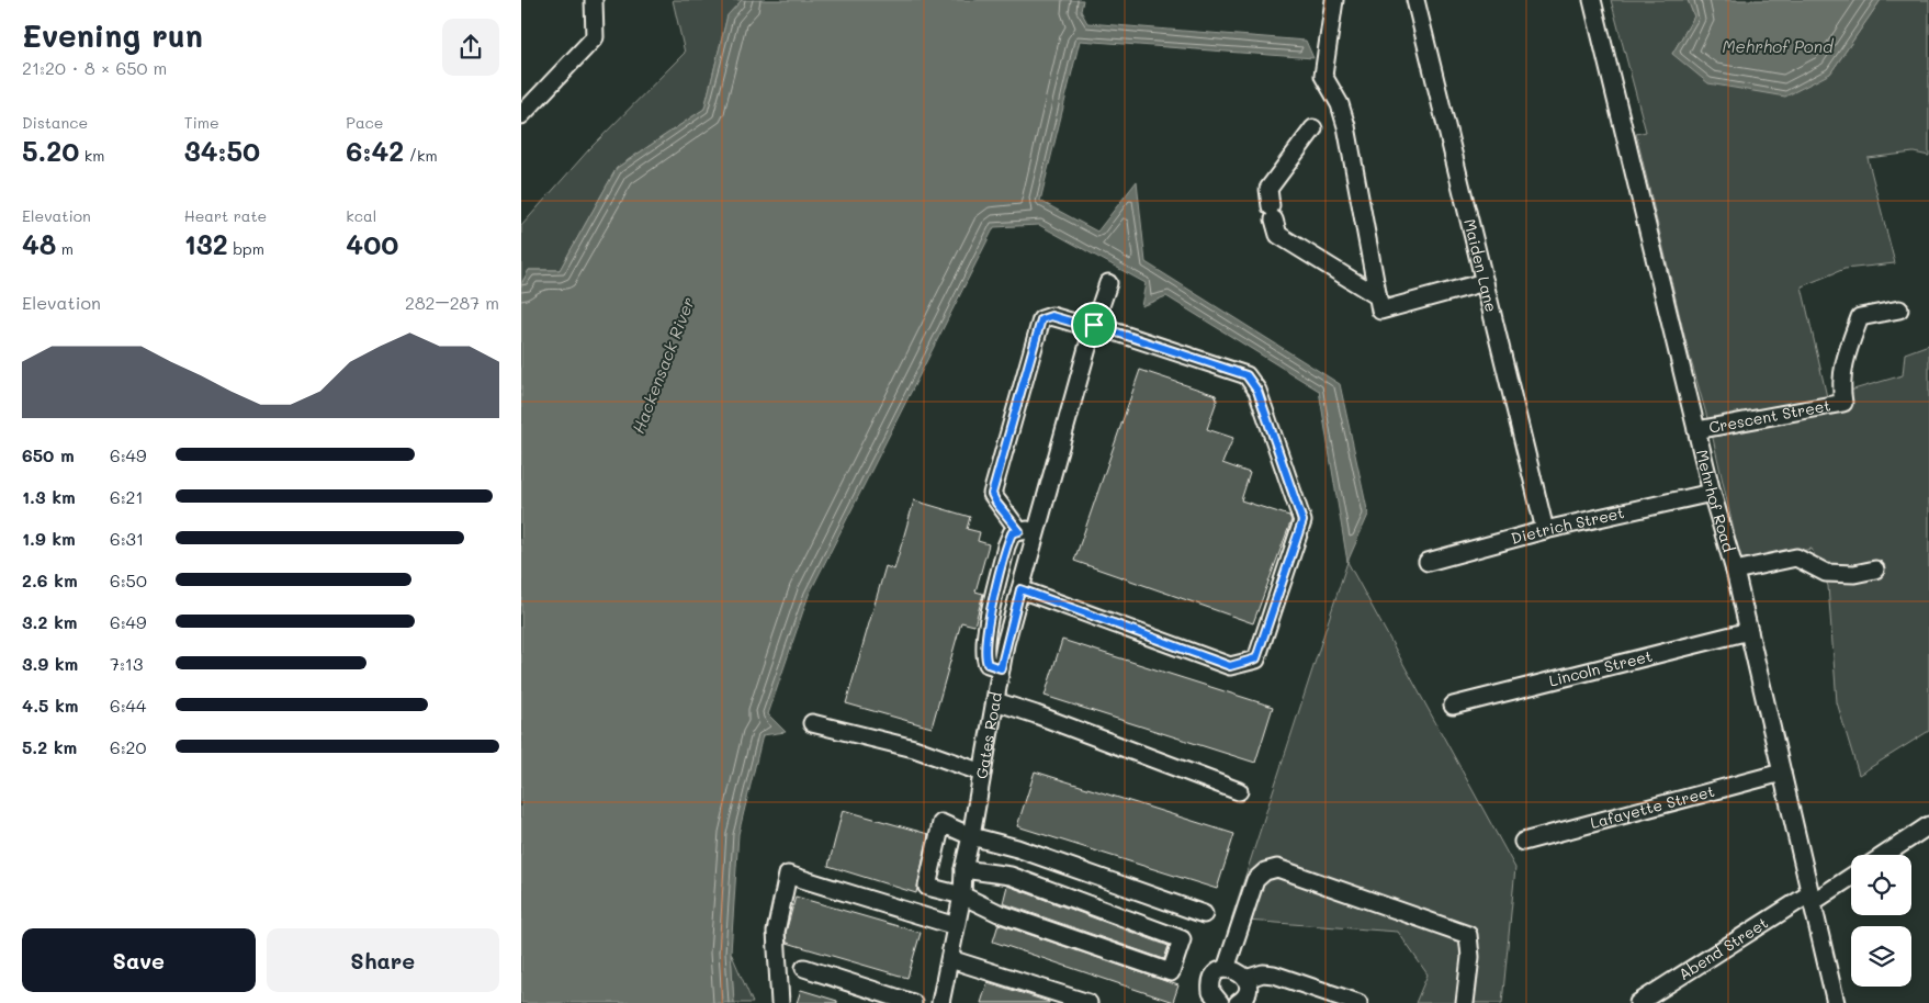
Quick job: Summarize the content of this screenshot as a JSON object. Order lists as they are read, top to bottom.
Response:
{
  "streets": {
    "street": [
      "Maiden Lane",
      "Crescent Street",
      "Mehrhof Road",
      "Dietrich Street",
      "Lincoln Street",
      "Gates Road",
      "Lafayette Street",
      "Abend Street"
    ]
  },
  "crossings": [
    ["Maiden Lane", "Dietrich Street"],
    ["Crescent Street", "Mehrhof Road"],
    ["Mehrhof Road", "Dietrich Street"],
    ["Mehrhof Road", "Lincoln Street"],
    ["Mehrhof Road", "Lafayette Street"],
    ["Mehrhof Road", "Abend Street"]
  ],
  "water": ["Mehrhof Pond", "Hackensack River"],
  "page": {
    "heading": ["Evening run", "21:20 · 8 × 650 m"],
    "stats": [
      ["Distance", "5.20 km"],
      ["Time", "34:50"],
      ["Pace", "6:42 /km"],
      ["Elevation", "48 m"],
      ["Heart rate", "132 bpm"],
      ["kcal", "400"]
    ],
    "chart": ["Elevation", "282–287 m"],
    "list": [
      {
        "name": "650 m",
        "note": "6:49"
      },
      {
        "name": "1.3 km",
        "note": "6:21"
      },
      {
        "name": "1.9 km",
        "note": "6:31"
      },
      {
        "name": "2.6 km",
        "note": "6:50"
      },
      {
        "name": "3.2 km",
        "note": "6:49"
      },
      {
        "name": "3.9 km",
        "note": "7:13"
      },
      {
        "name": "4.5 km",
        "note": "6:44"
      },
      {
        "name": "5.2 km",
        "note": "6:20"
      }
    ],
    "buttons": ["Save", "Share"]
  }
}
